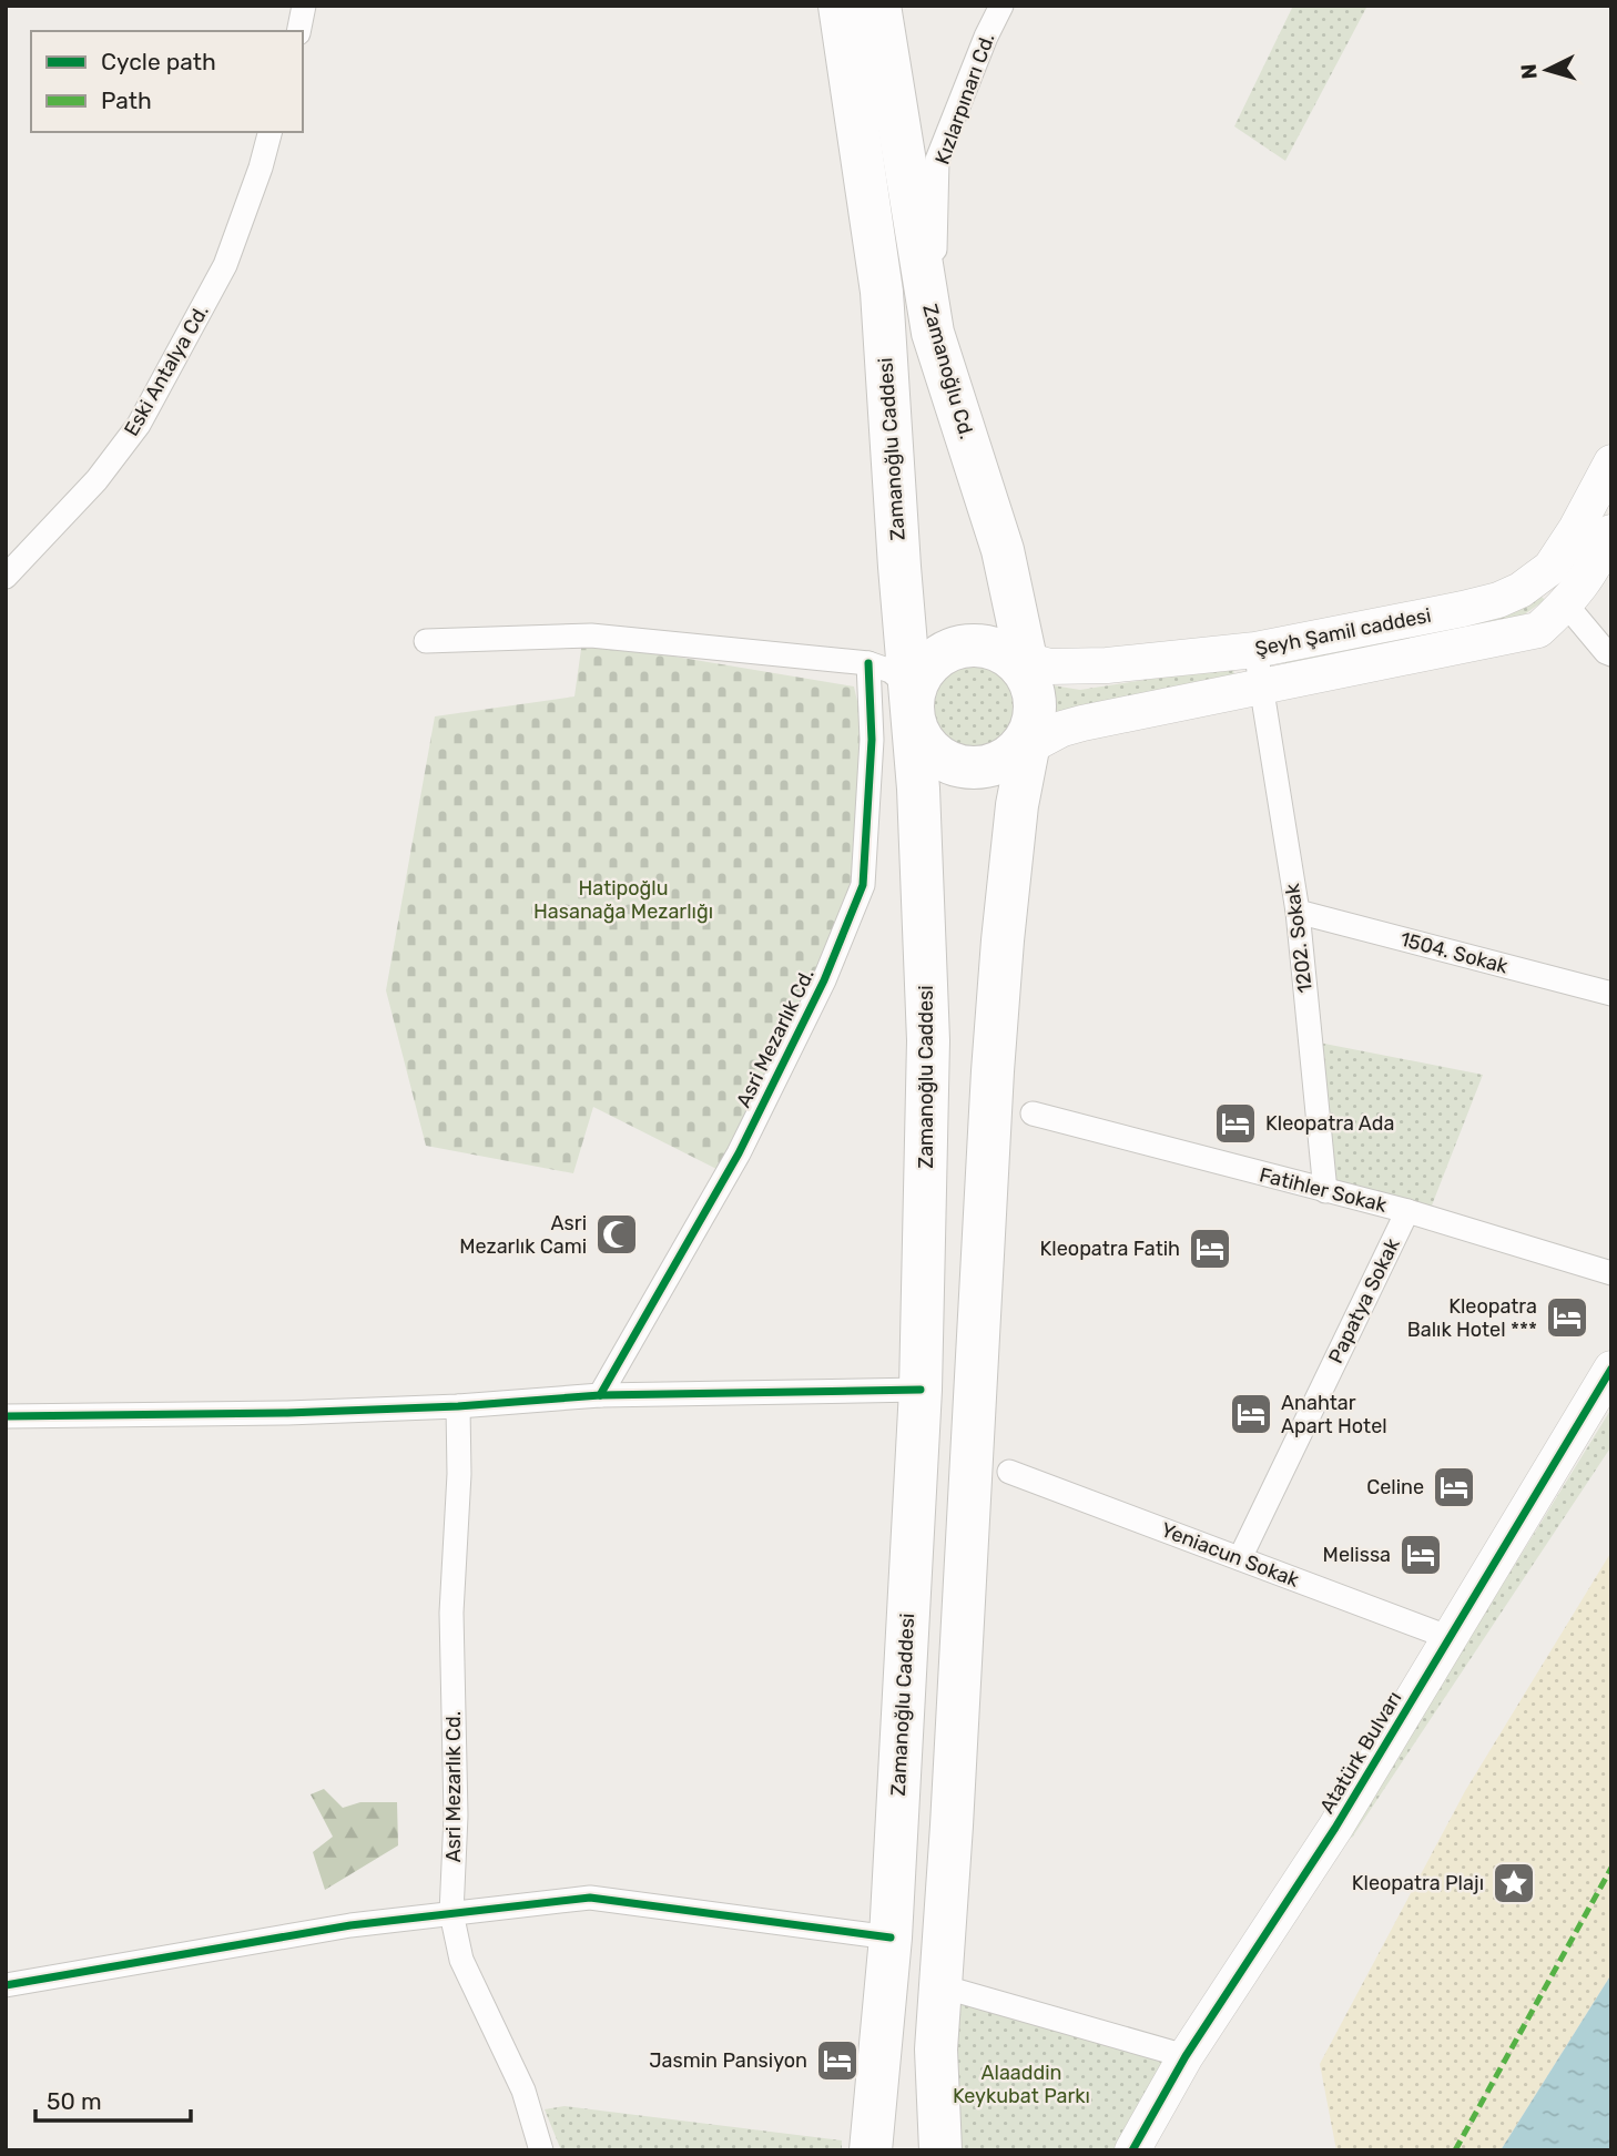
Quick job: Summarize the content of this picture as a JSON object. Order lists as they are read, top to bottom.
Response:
{
  "streets": {
    "highway": ["Zamanoğlu Cd.", "Zamanoğlu Caddesi"],
    "main road": ["Şeyh Şamil caddesi", "Atatürk Bulvarı"],
    "street": [
      "Kızlarpınarı Cd.",
      "Eski Antalya Cd.",
      "1202. Sokak",
      "1504. Sokak",
      "Asri Mezarlık Cd.",
      "Fatihler Sokak",
      "Papatya Sokak",
      "Yeniacun Sokak"
    ]
  },
  "crossings": [
    ["Kızlarpınarı Cd.", "Zamanoğlu Cd."],
    ["Zamanoğlu Cd.", "Şeyh Şamil caddesi"],
    ["Zamanoğlu Caddesi", "Asri Mezarlık Cd."],
    ["Şeyh Şamil caddesi", "1202. Sokak"],
    ["1202. Sokak", "1504. Sokak"],
    ["1202. Sokak", "Fatihler Sokak"],
    ["Fatihler Sokak", "Papatya Sokak"],
    ["Papatya Sokak", "Yeniacun Sokak"],
    ["Yeniacun Sokak", "Atatürk Bulvarı"]
  ],
  "parks": ["Hatipoğlu Hasanağa Mezarlığı", "Alaaddin Keykubat Parkı"],
  "places": {
    "hotel": [
      "Kleopatra Ada",
      "Kleopatra Fatih",
      "Kleopatra Balık Hotel ***",
      "Anahtar Apart Hotel",
      "Celine",
      "Melissa",
      "Jasmin Pansiyon"
    ],
    "mosque": ["Asri Mezarlık Cami"],
    "place": ["Kleopatra Plajı"]
  },
  "legend": ["Cycle path", "Path"],
  "scale_bar": "50 m",
  "north": "left"
}
